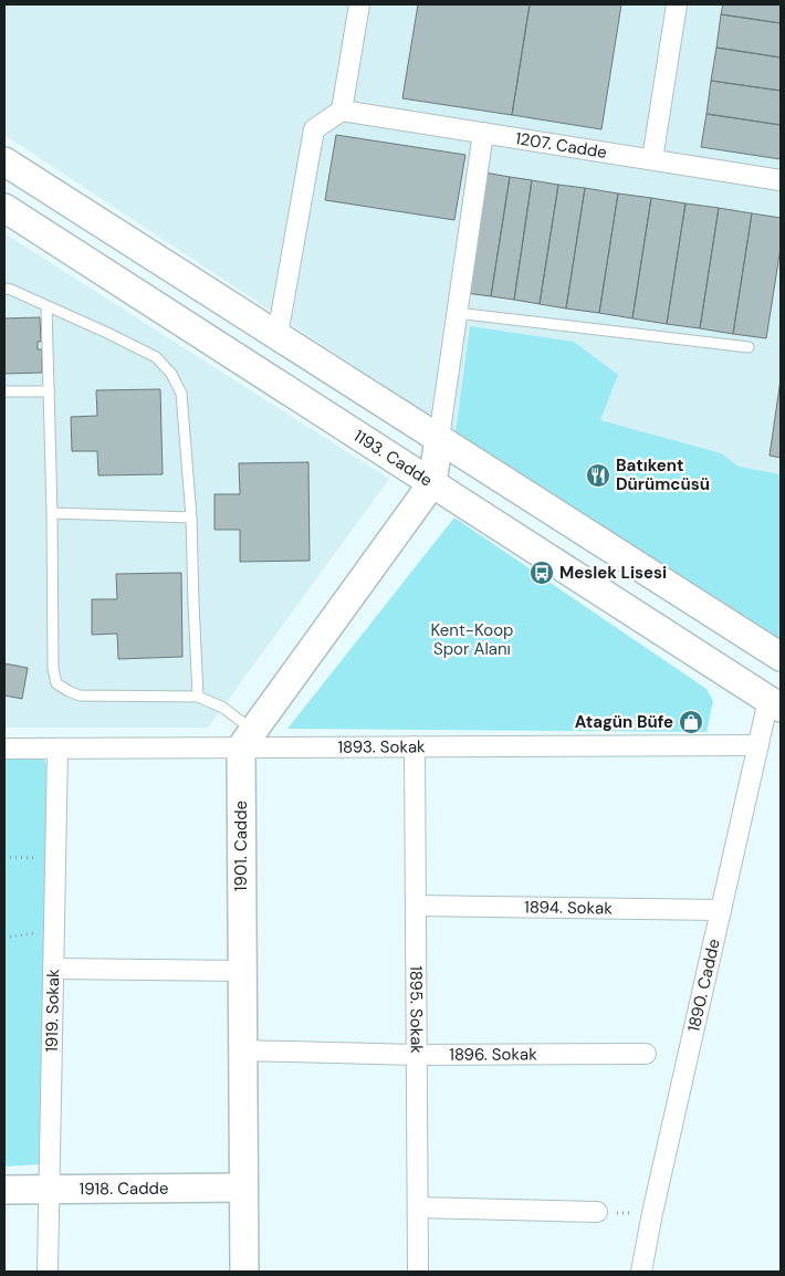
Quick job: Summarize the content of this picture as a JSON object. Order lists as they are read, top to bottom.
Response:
{
  "streets": {
    "main road": ["1193. Cadde", "1901. Cadde", "1918. Cadde"],
    "street": [
      "1207. Cadde",
      "1893. Sokak",
      "1894. Sokak",
      "1890. Cadde",
      "1895. Sokak",
      "1919. Sokak",
      "1896. Sokak"
    ]
  },
  "crossings": [
    ["1193. Cadde", "1890. Cadde"],
    ["1893. Sokak", "1901. Cadde"],
    ["1893. Sokak", "1890. Cadde"],
    ["1893. Sokak", "1895. Sokak"],
    ["1893. Sokak", "1919. Sokak"],
    ["1901. Cadde", "1896. Sokak"],
    ["1901. Cadde", "1918. Cadde"],
    ["1894. Sokak", "1890. Cadde"],
    ["1894. Sokak", "1895. Sokak"],
    ["1895. Sokak", "1896. Sokak"],
    ["1919. Sokak", "1918. Cadde"]
  ],
  "parks": ["Kent-Koop Spor Alanı"],
  "places": {
    "restaurant": ["Batıkent Dürümcüsü"],
    "bus stop": ["Meslek Lisesi"],
    "shop": ["Atagün Büfe"]
  }
}
